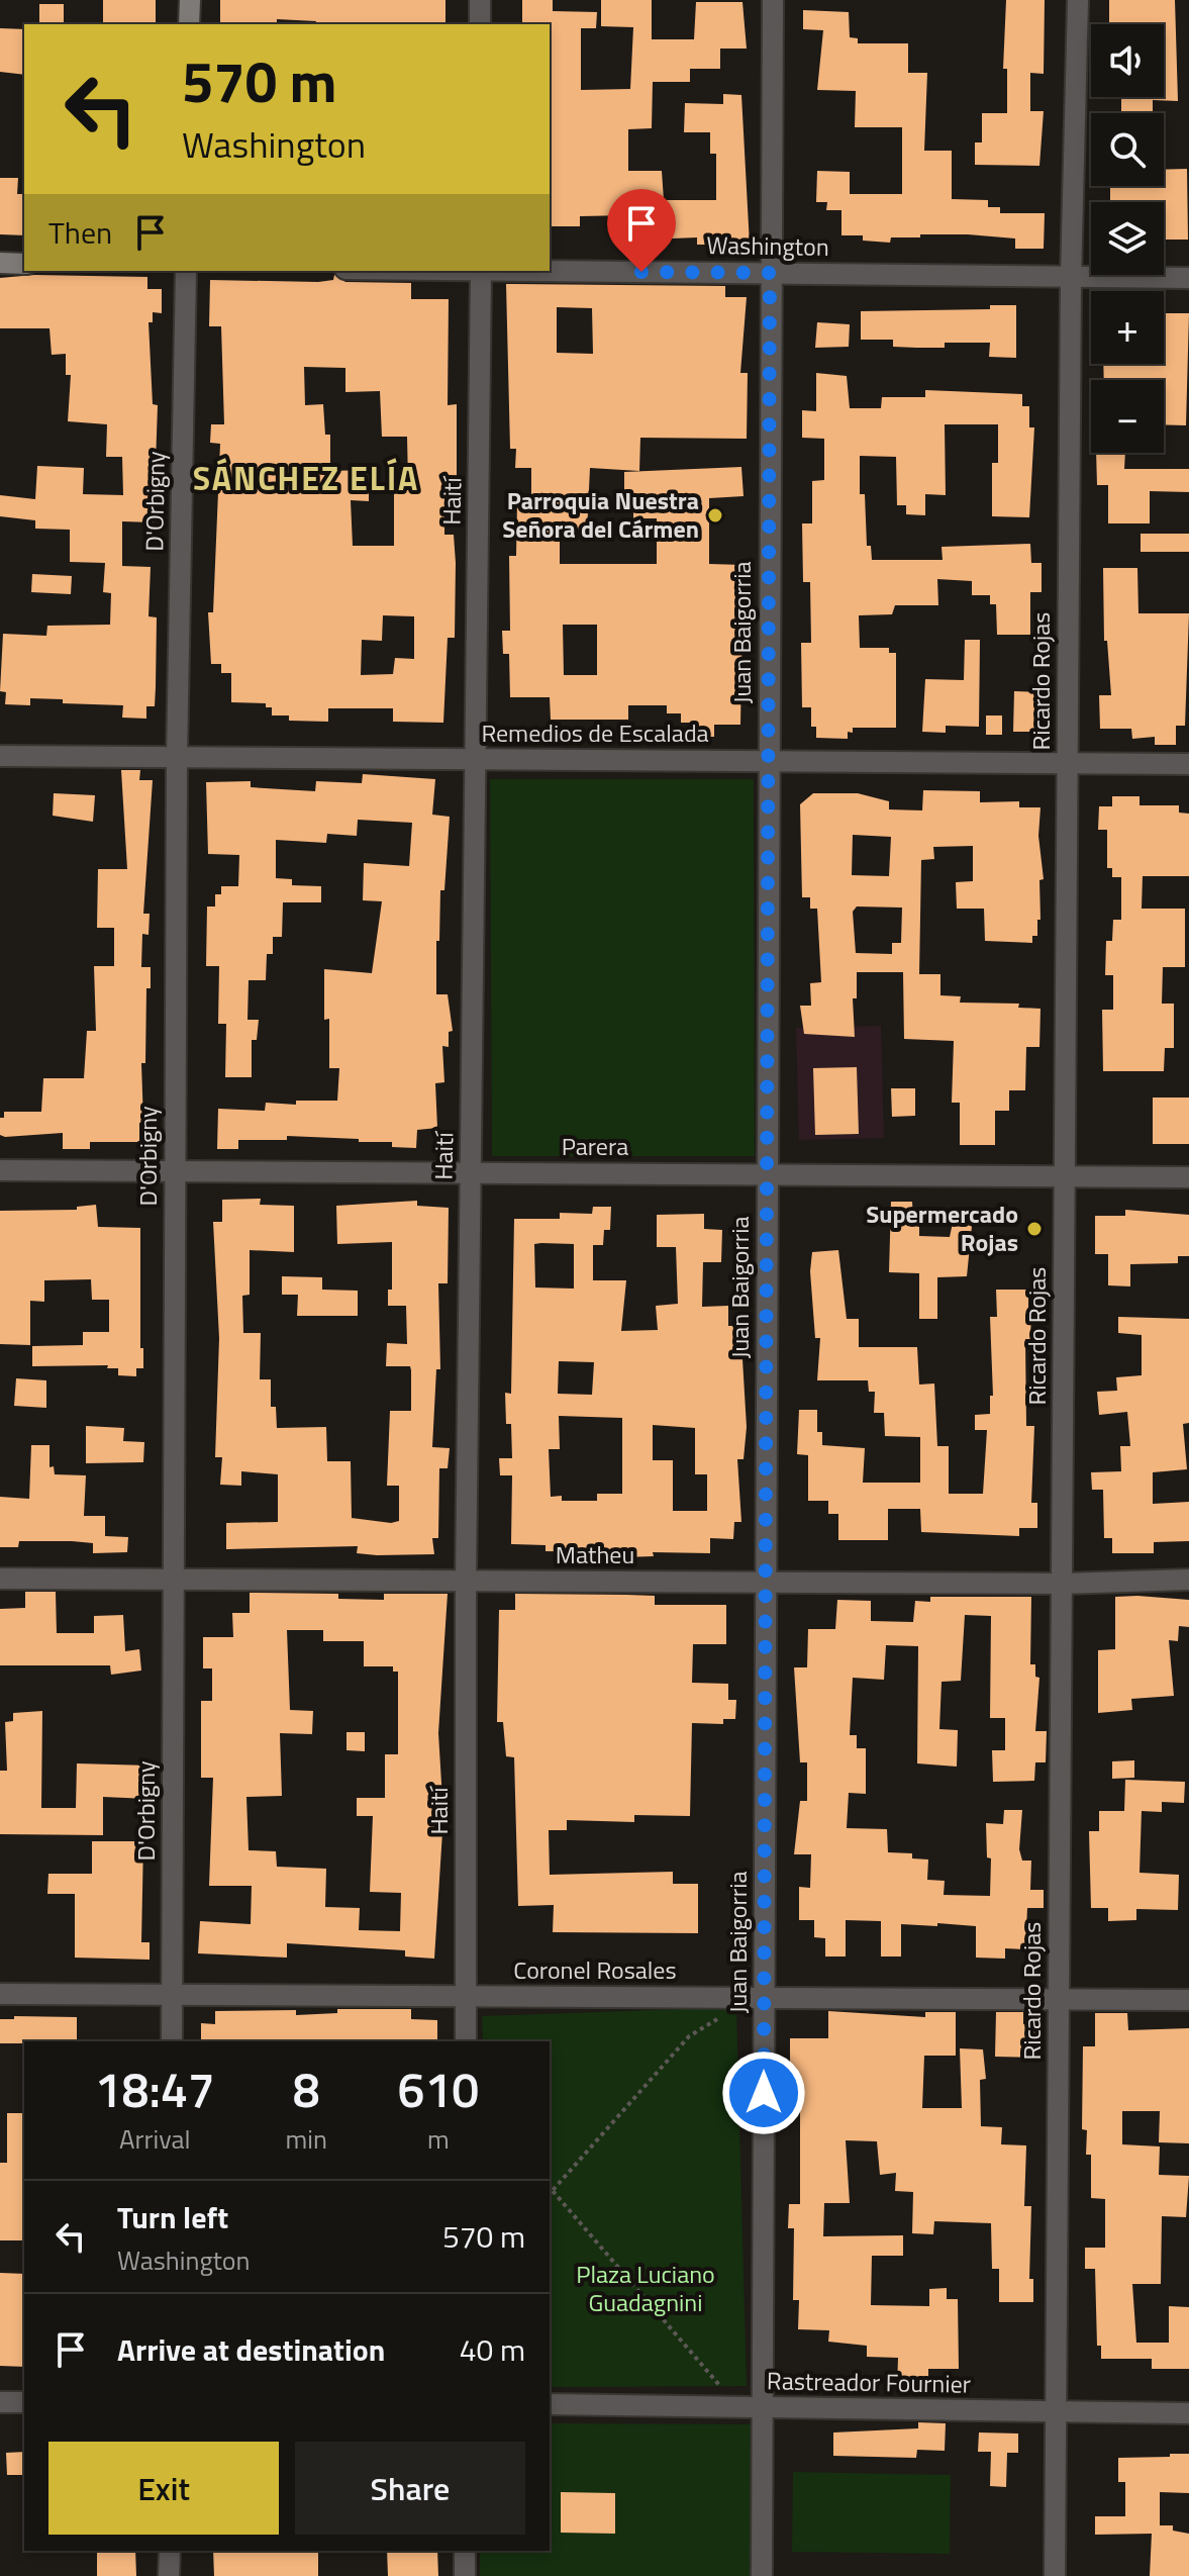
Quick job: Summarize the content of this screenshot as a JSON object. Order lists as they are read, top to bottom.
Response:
{
  "streets": {
    "street": [
      "Washington",
      "D'Orbigny",
      "Haití",
      "Juan Baigorria",
      "Ricardo Rojas",
      "Remedios de Escalada",
      "Parera",
      "Matheu",
      "Coronel Rosales",
      "Rastreador Fournier"
    ]
  },
  "crossings": [
    ["Washington", "Juan Baigorria"],
    ["Washington", "Ricardo Rojas"],
    ["D'Orbigny", "Remedios de Escalada"],
    ["D'Orbigny", "Parera"],
    ["D'Orbigny", "Matheu"],
    ["D'Orbigny", "Coronel Rosales"],
    ["Haití", "Remedios de Escalada"],
    ["Haití", "Parera"],
    ["Haití", "Matheu"],
    ["Haití", "Coronel Rosales"],
    ["Juan Baigorria", "Remedios de Escalada"],
    ["Juan Baigorria", "Parera"],
    ["Juan Baigorria", "Matheu"],
    ["Juan Baigorria", "Coronel Rosales"],
    ["Juan Baigorria", "Rastreador Fournier"],
    ["Ricardo Rojas", "Remedios de Escalada"],
    ["Ricardo Rojas", "Parera"],
    ["Ricardo Rojas", "Matheu"],
    ["Ricardo Rojas", "Coronel Rosales"],
    ["Ricardo Rojas", "Rastreador Fournier"]
  ],
  "districts": ["SÁNCHEZ ELÍA"],
  "parks": ["Plaza Luciano Guadagnini"],
  "places": ["Parroquia Nuestra Señora del Cármen", "Supermercado Rojas"],
  "page": {
    "map_buttons": ["+", "−"],
    "turn": ["570 m", "Washington"],
    "then": "Then",
    "eta": [
      "18:47",
      "Arrival",
      "8",
      "min",
      "610",
      "m"
    ],
    "list": [
      {
        "name": "Turn left",
        "note": "Washington",
        "value": "570 m"
      },
      {
        "name": "Arrive at destination",
        "value": "40 m"
      }
    ],
    "buttons": ["Exit", "Share"]
  }
}
